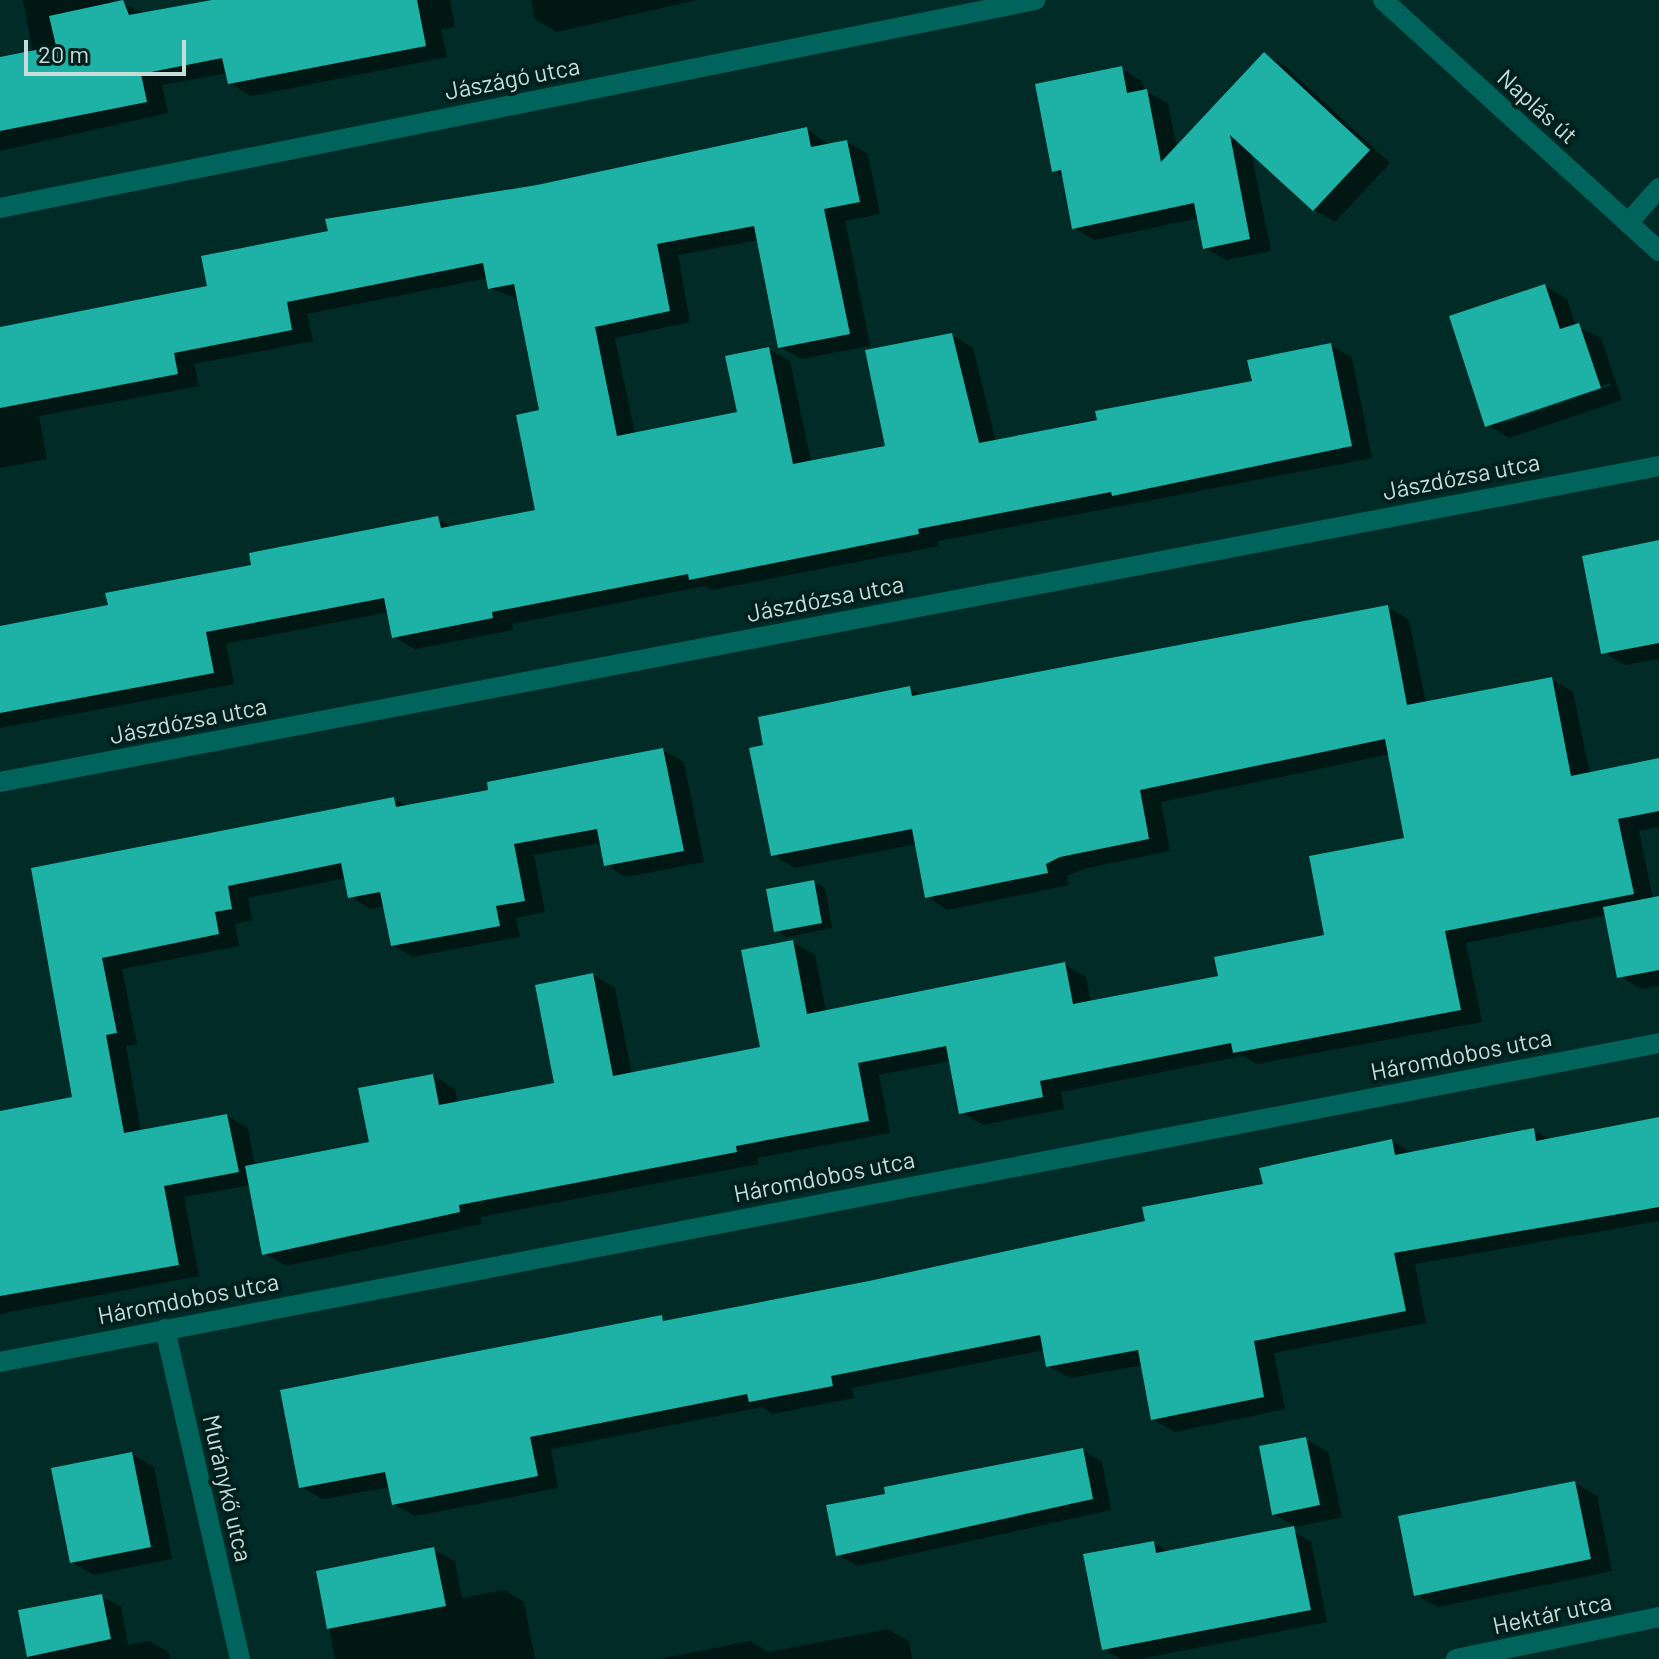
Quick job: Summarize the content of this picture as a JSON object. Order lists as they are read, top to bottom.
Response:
{
  "streets": {
    "street": [
      "Jászágó utca",
      "Naplás út",
      "Jászdózsa utca",
      "Háromdobos utca",
      "Muránykő utca",
      "Hektár utca"
    ]
  },
  "crossings": [
    ["Háromdobos utca", "Muránykő utca"]
  ],
  "scale_bar": "20 m"
}
